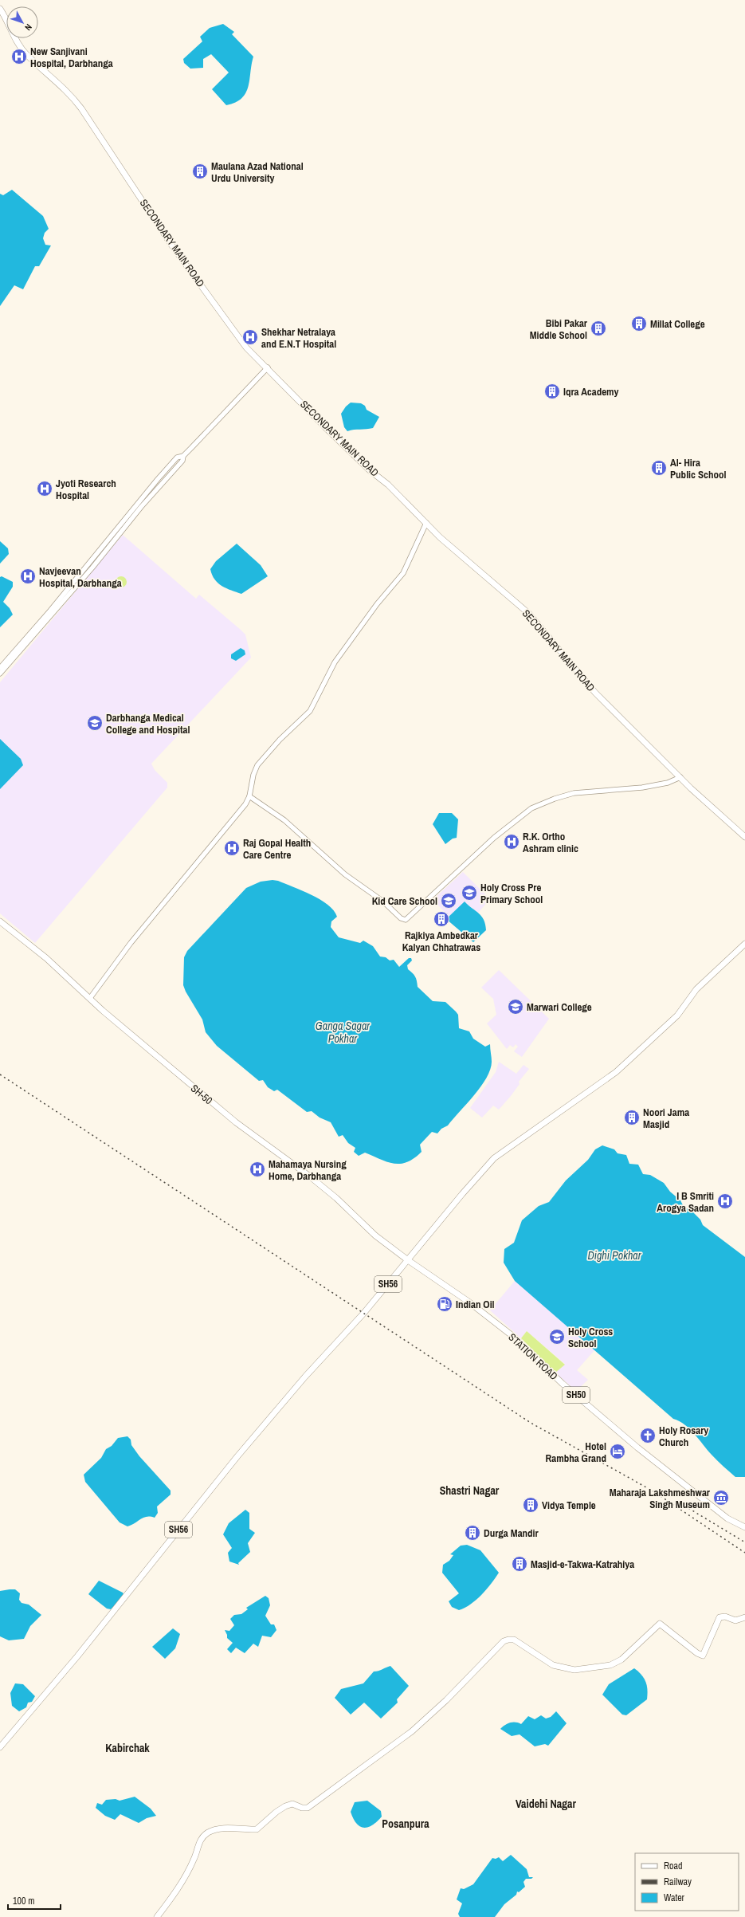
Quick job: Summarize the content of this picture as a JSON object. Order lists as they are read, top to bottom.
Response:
{
  "streets": {
    "main road": [
      "SECONDARY MAIN ROAD",
      "SH-50",
      "SH56",
      "STATION ROAD",
      "SH50"
    ]
  },
  "crossings": [
    ["SH-50", "SH56"],
    ["SH-50", "STATION ROAD"],
    ["SH56", "STATION ROAD"]
  ],
  "districts": [
    "Shastri Nagar",
    "Kabirchak",
    "Vaidehi Nagar",
    "Posanpura"
  ],
  "water": ["Ganga Sagar Pokhar", "Dighi Pokhar"],
  "places": {
    "hospital": [
      "New Sanjivani Hospital, Darbhanga",
      "Shekhar Netralaya and E.N.T Hospital",
      "Jyoti Research Hospital",
      "Navjeevan Hospital, Darbhanga",
      "R.K. Ortho Ashram clinic",
      "Raj Gopal Health Care Centre",
      "Mahamaya Nursing Home, Darbhanga",
      "I B Smriti Arogya Sadan"
    ],
    "building": [
      "Maulana Azad National Urdu University",
      "Millat College",
      "Bibi Pakar Middle School",
      "Iqra Academy",
      "Al- Hira Public School",
      "Rajkiya Ambedkar Kalyan Chhatrawas",
      "Noori Jama Masjid",
      "Vidya Temple",
      "Durga Mandir",
      "Masjid-e-Takwa-Katrahiya"
    ],
    "school or university": [
      "Darbhanga Medical College and Hospital",
      "Holy Cross Pre Primary School",
      "Kid Care School",
      "Marwari College",
      "Holy Cross School"
    ],
    "fuel station": ["Indian Oil"],
    "church": ["Holy Rosary Church"],
    "hotel": ["Hotel Rambha Grand"],
    "museum": ["Maharaja Lakshmeshwar Singh Museum"]
  },
  "legend": ["Road", "Railway", "Water"],
  "scale_bar": "100 m",
  "north": "bottom right"
}
